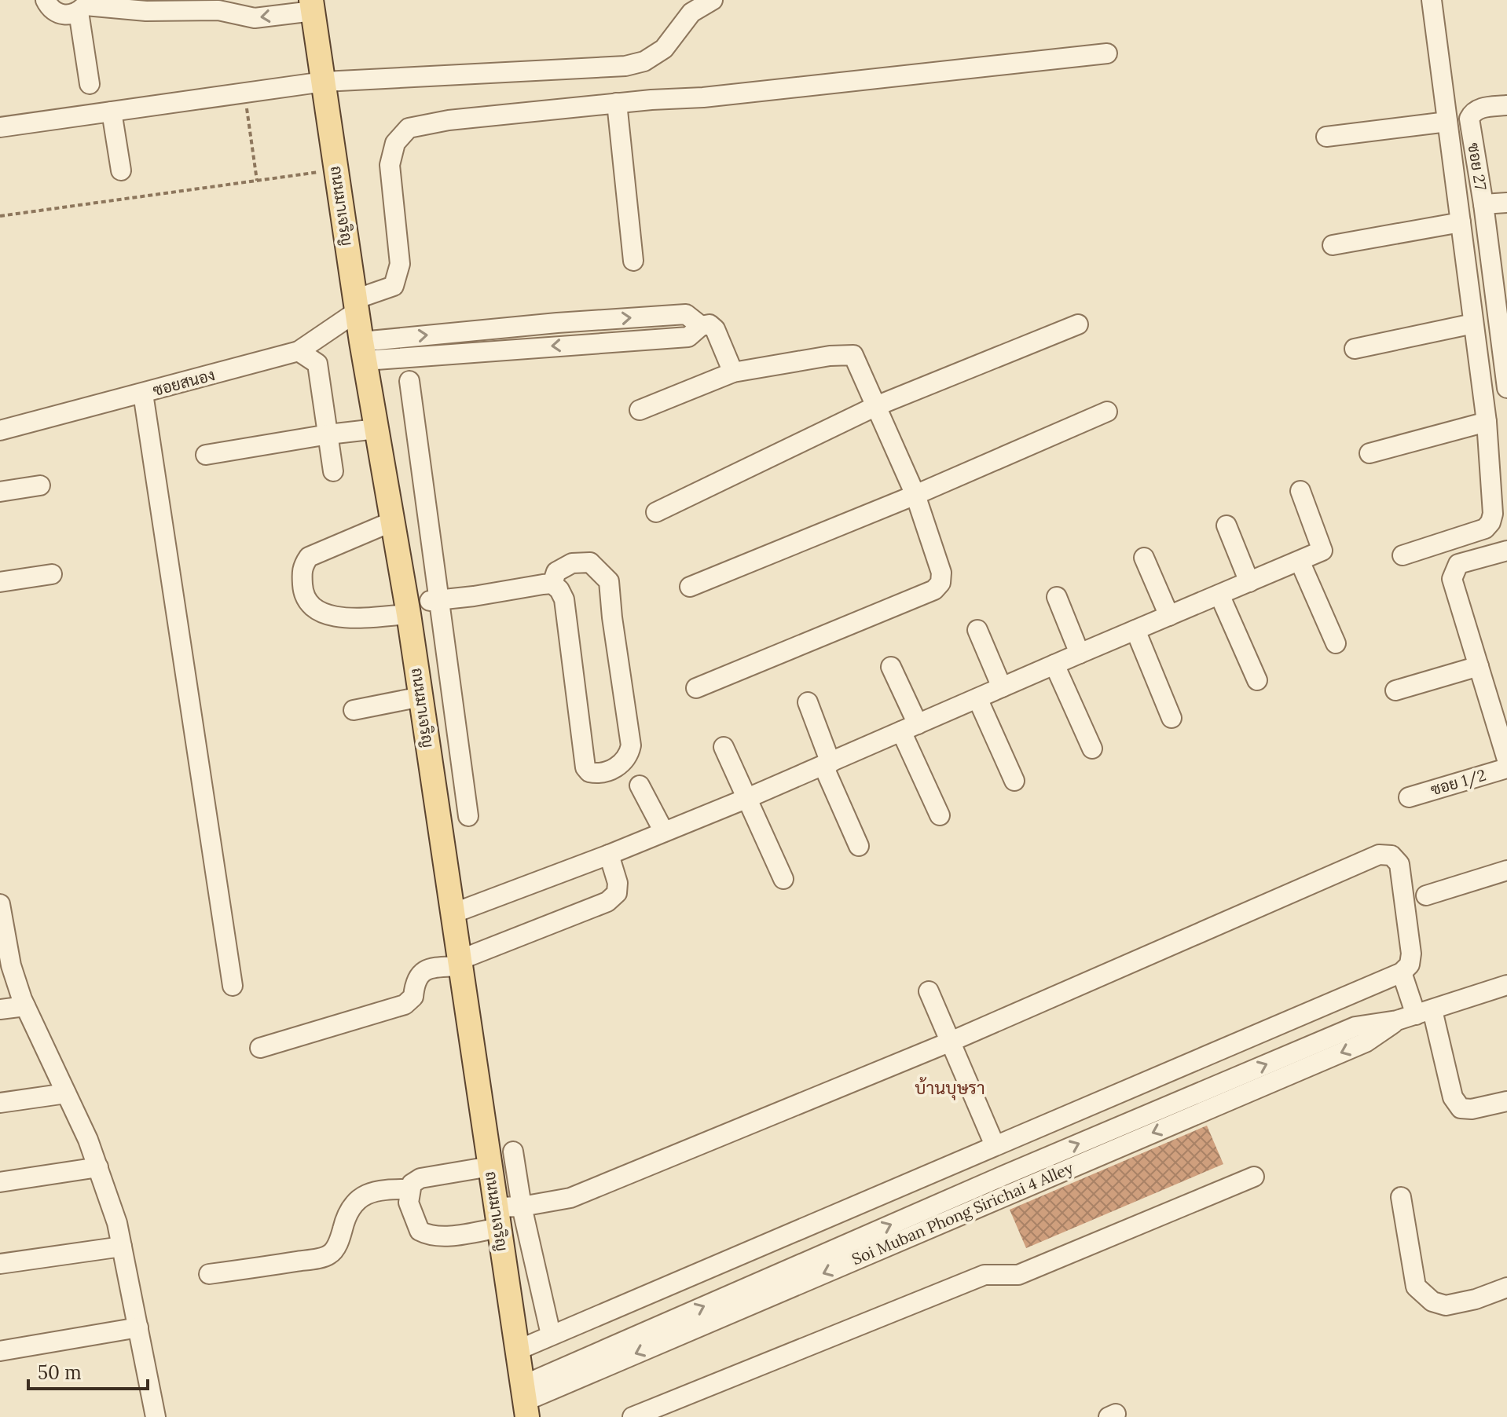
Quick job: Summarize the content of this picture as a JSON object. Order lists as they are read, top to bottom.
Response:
{
  "streets": {
    "main road": ["ถนนมาเจริญ"],
    "street": [
      "ซอย 27",
      "ซอยสนอง",
      "ซอย 1/2",
      "Soi Muban Phong Sirichai 4 Alley"
    ]
  },
  "crossings": [
    ["ถนนมาเจริญ", "ซอยสนอง"],
    ["ถนนมาเจริญ", "Soi Muban Phong Sirichai 4 Alley"]
  ],
  "districts": ["บ้านบุษรา"],
  "scale_bar": "50 m"
}
